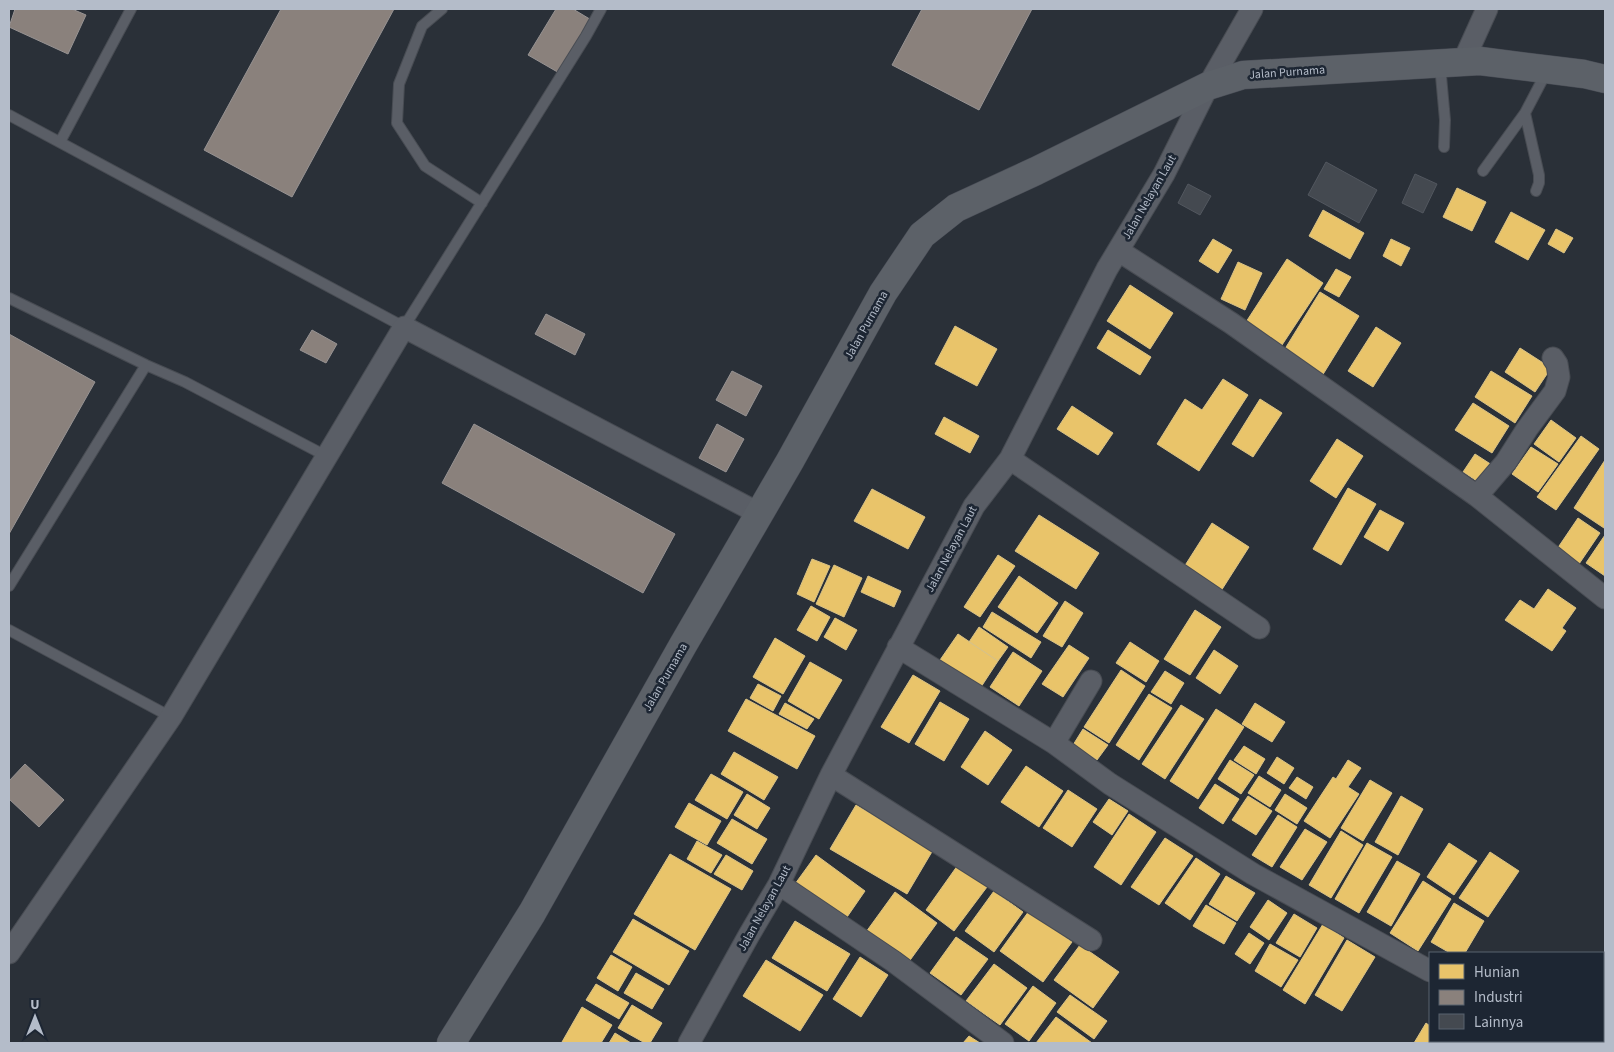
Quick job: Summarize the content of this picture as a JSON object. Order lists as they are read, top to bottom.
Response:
{
  "streets": {
    "main road": ["Jalan Purnama"],
    "street": ["Jalan Nelayan Laut"]
  },
  "crossings": [
    ["Jalan Purnama", "Jalan Nelayan Laut"]
  ],
  "legend": ["Hunian", "Industri", "Lainnya"],
  "north": "top"
}
